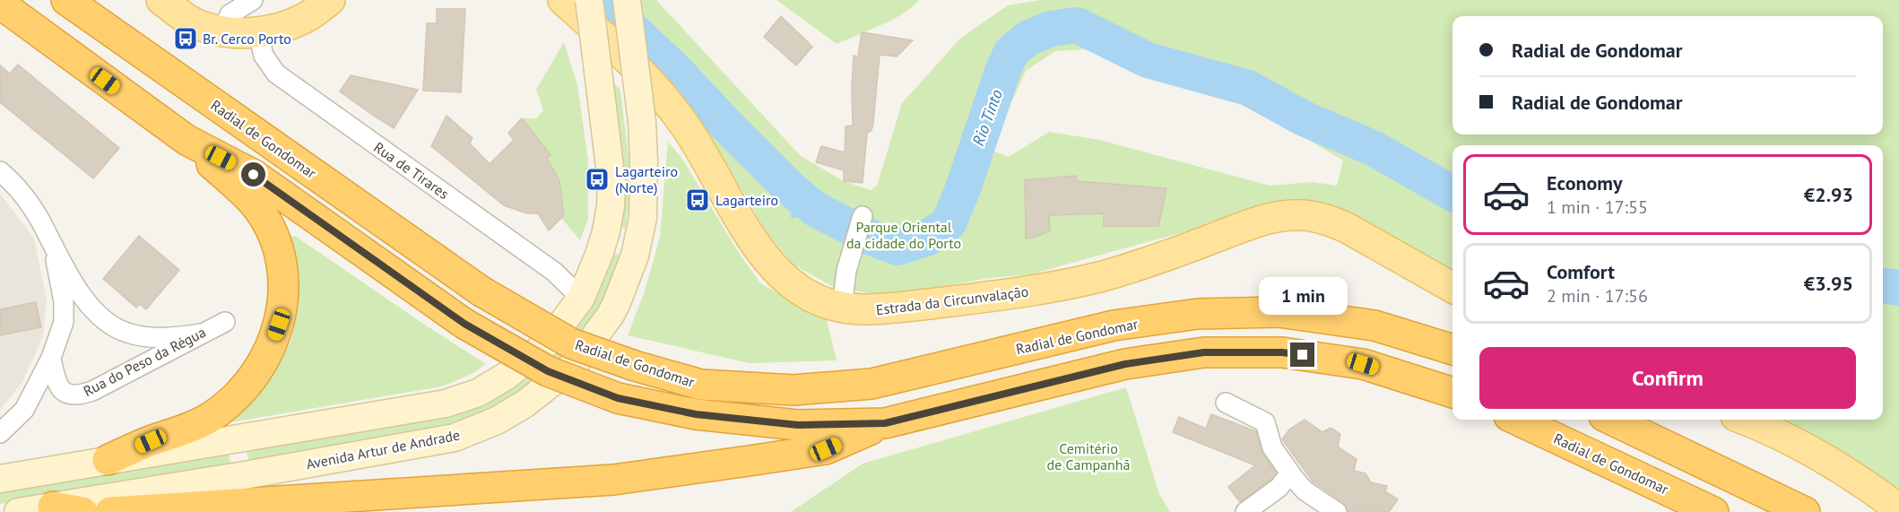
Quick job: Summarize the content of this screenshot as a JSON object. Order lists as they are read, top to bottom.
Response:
{
  "streets": {
    "highway": ["Radial de Gondomar"],
    "main road": ["Estrada da Circunvalação", "Avenida Artur de Andrade"],
    "street": ["Rua de Tirares", "Rua do Peso da Régua"]
  },
  "water": ["Rio Tinto"],
  "parks": ["Parque Oriental da cidade do Porto", "Cemitério de Campanhã"],
  "places": {
    "bus stop": ["Br. Cerco Porto", "Lagarteiro (Norte)", "Lagarteiro"]
  },
  "page": {
    "banner": ["Radial de Gondomar", "Radial de Gondomar"],
    "list": [
      {
        "name": "Economy",
        "note": "1 min · 17:55",
        "value": "€2.93"
      },
      {
        "name": "Comfort",
        "note": "2 min · 17:56",
        "value": "€3.95"
      }
    ],
    "bubble": "1 min",
    "buttons": "Confirm"
  }
}
